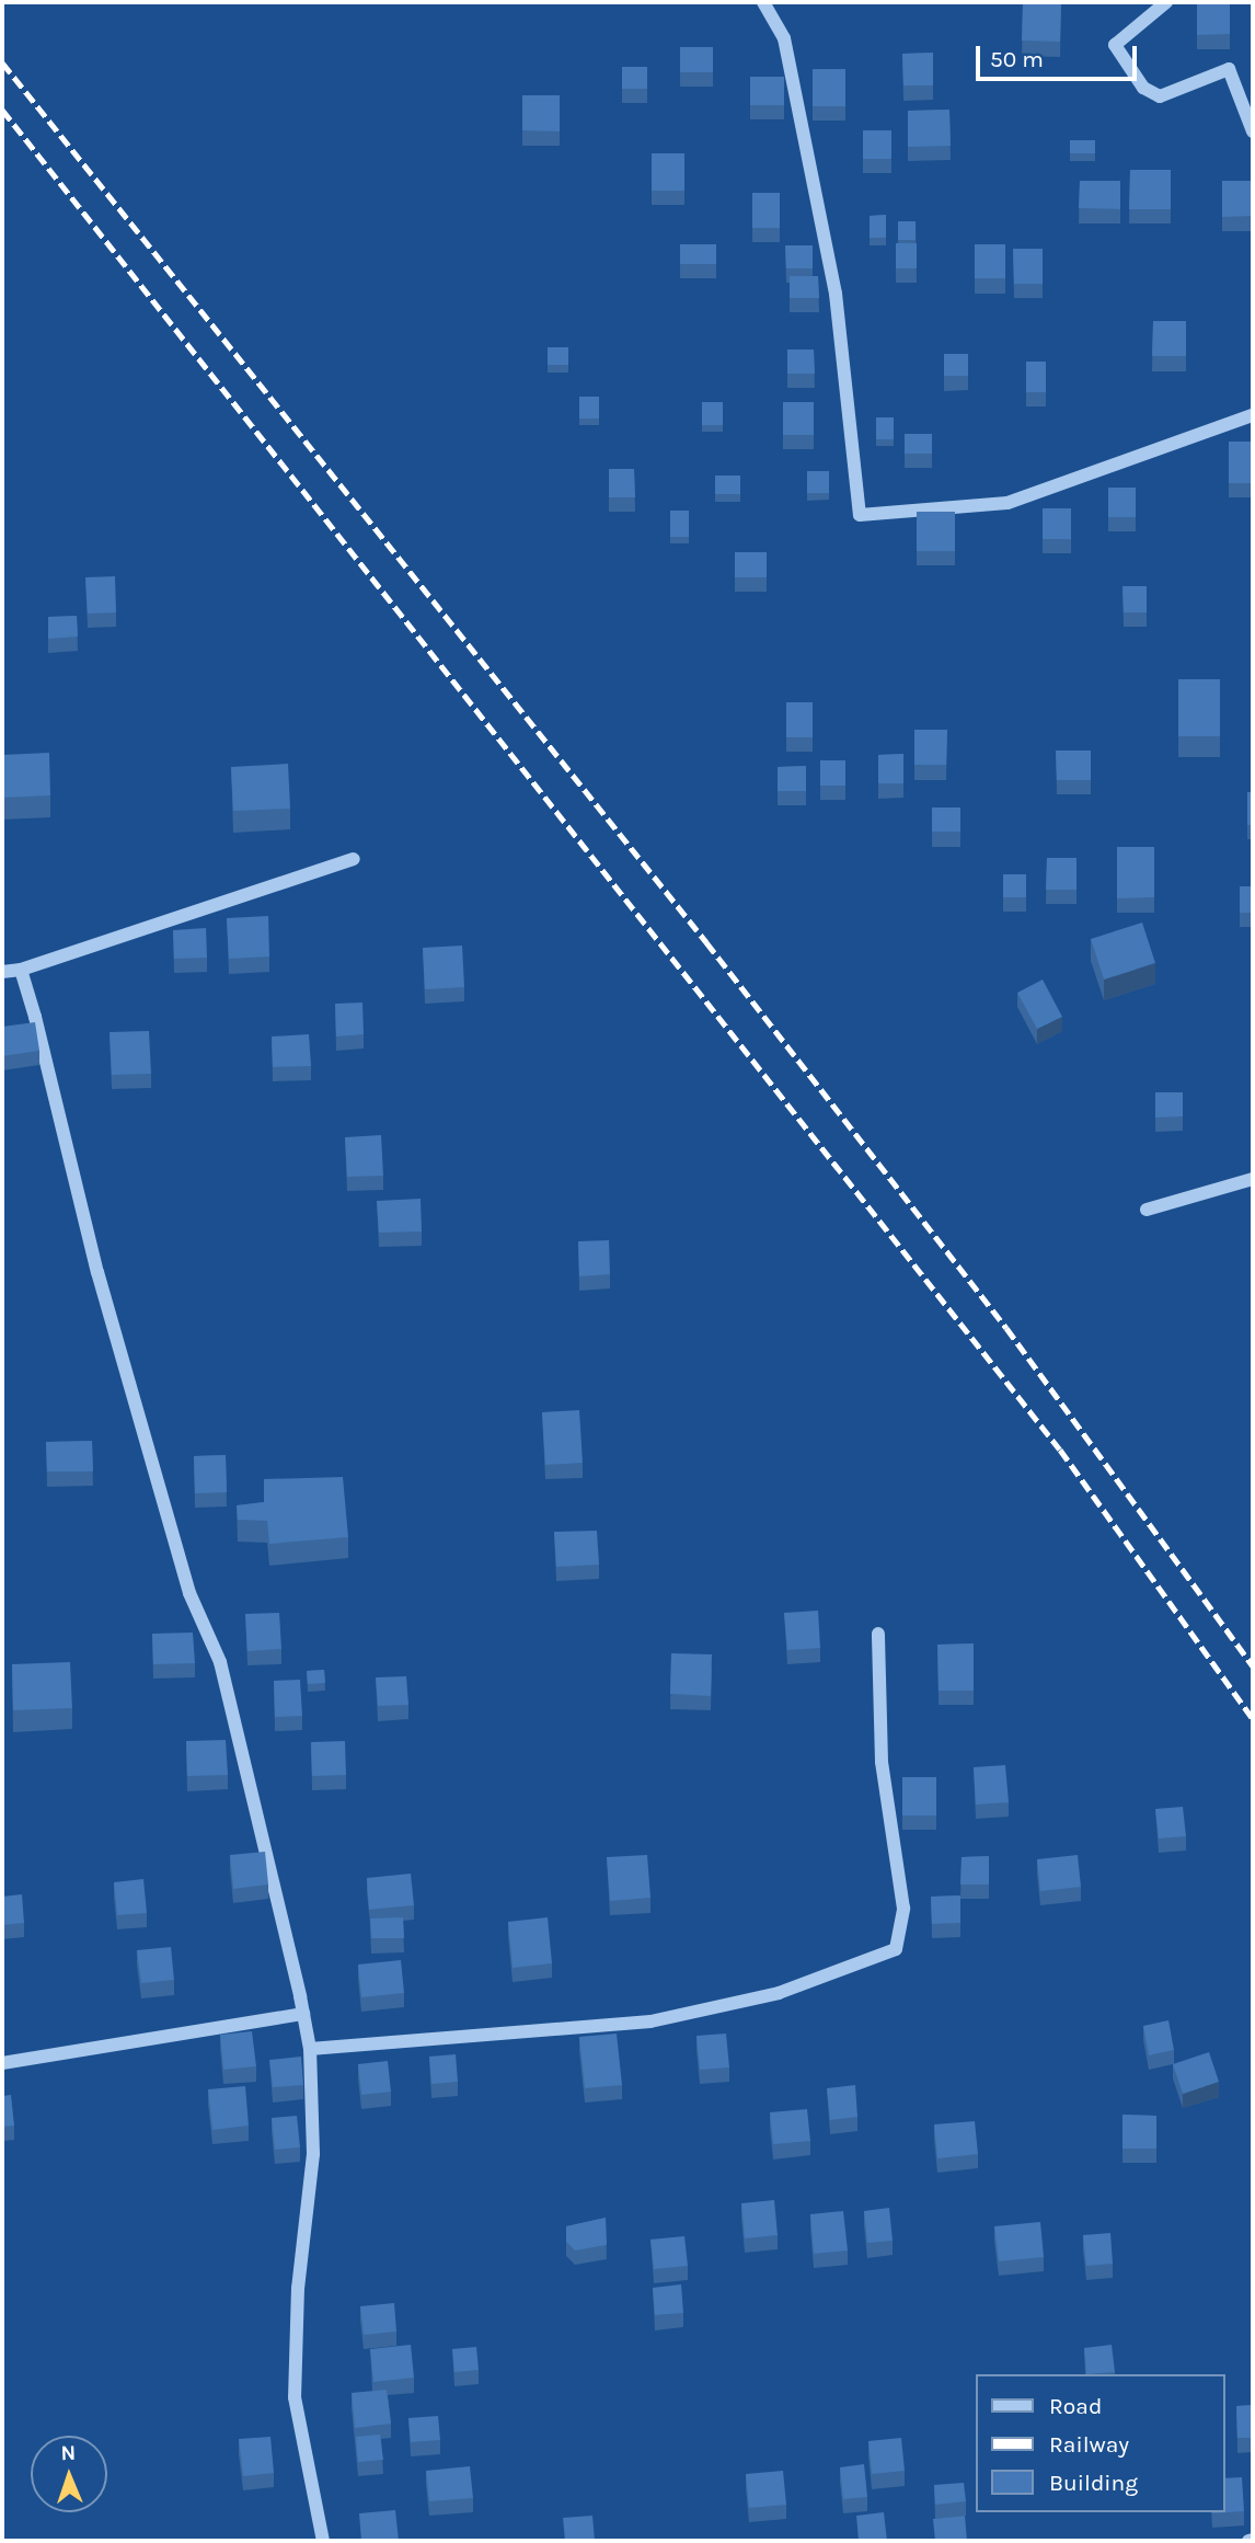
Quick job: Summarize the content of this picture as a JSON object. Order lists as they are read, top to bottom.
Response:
{
  "legend": ["Road", "Railway", "Building"],
  "scale_bar": "50 m",
  "north": "top"
}
